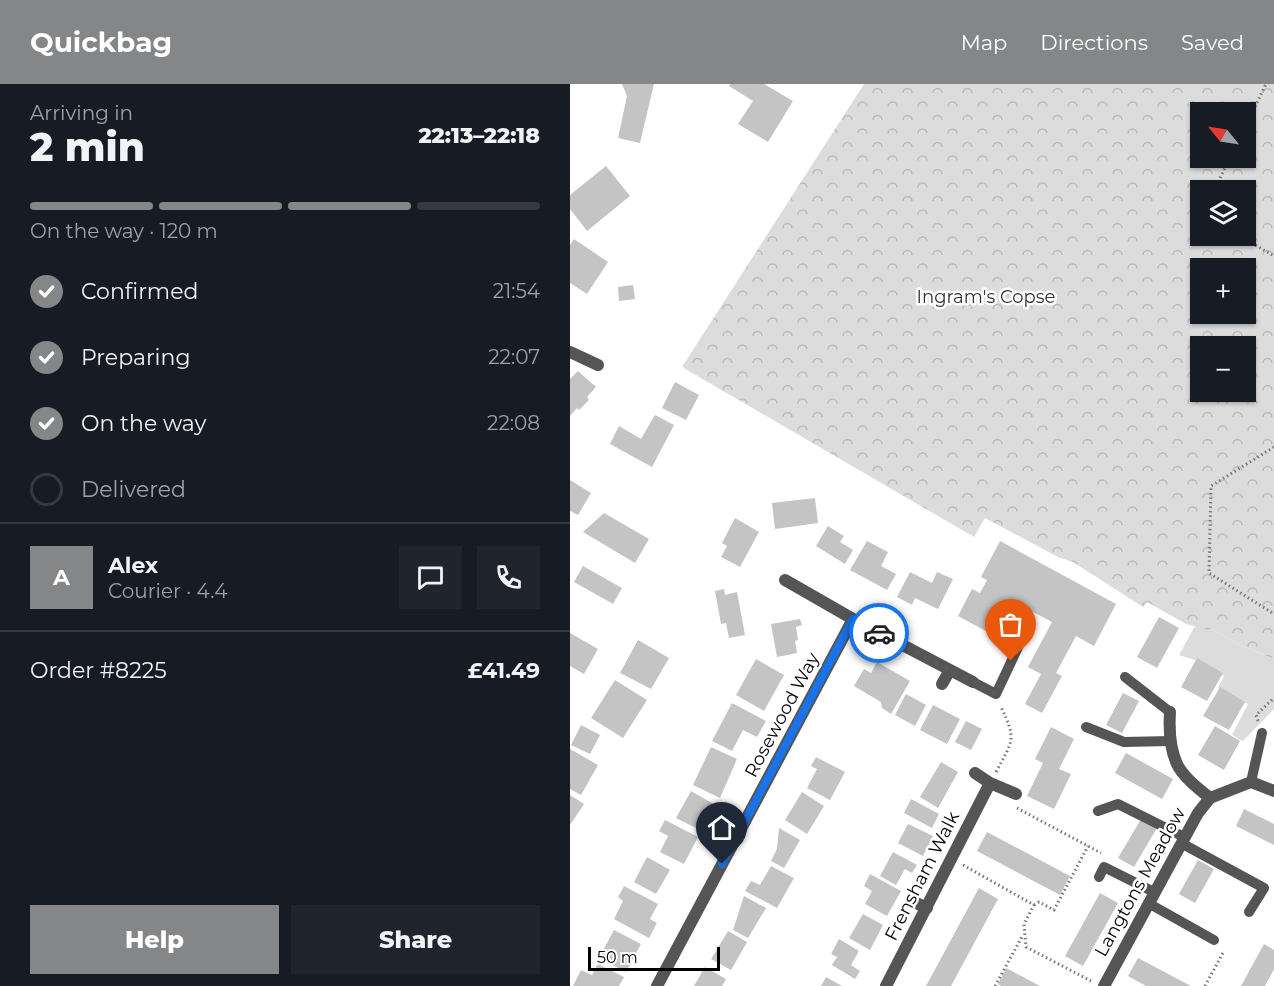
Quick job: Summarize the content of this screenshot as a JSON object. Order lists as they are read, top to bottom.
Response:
{
  "streets": {
    "street": ["Rosewood Way", "Frensham Walk", "Langtons Meadow"]
  },
  "parks": ["Ingram's Copse"],
  "scale_bar": "50 m",
  "north": "top left",
  "page": {
    "header": "Quickbag",
    "nav": ["Map", "Directions", "Saved"],
    "heading": ["2 min", "Arriving in", "22:13–22:18"],
    "panel": [
      "Alex",
      "Courier · 4.4",
      "Order #8225",
      "£41.49"
    ],
    "map_buttons": ["+", "−"],
    "bar": "On the way · 120 m",
    "list": [
      ["Confirmed", "21:54"],
      ["Preparing", "22:07"],
      ["On the way", "22:08"],
      "Delivered"
    ],
    "round": "A",
    "buttons": ["Help", "Share"],
    "scale": "50 m"
  }
}
